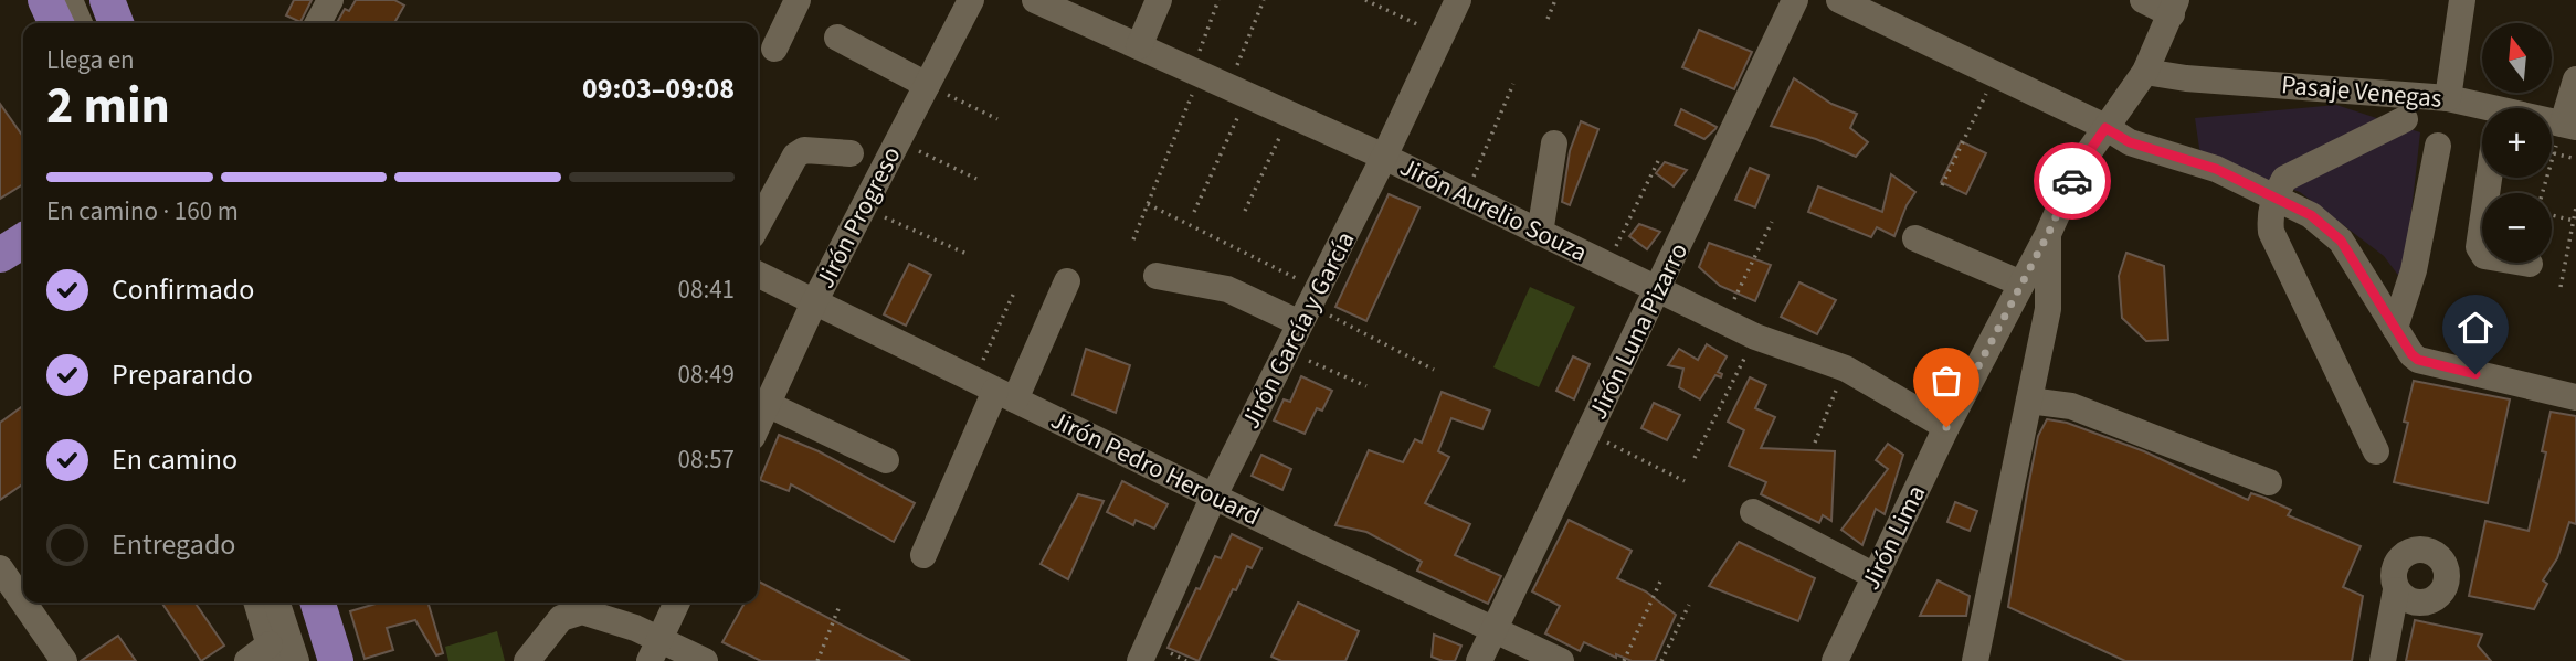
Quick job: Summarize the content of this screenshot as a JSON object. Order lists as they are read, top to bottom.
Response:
{
  "streets": {
    "street": [
      "Pasaje Venegas",
      "Jirón Aurelio Souza",
      "Jirón Progreso",
      "Jirón García y García",
      "Jirón Luna Pizarro",
      "Jirón Pedro Herouard",
      "Jirón Lima"
    ]
  },
  "crossings": [
    ["Pasaje Venegas", "Jirón Lima"],
    ["Jirón Aurelio Souza", "Jirón García y García"],
    ["Jirón Aurelio Souza", "Jirón Luna Pizarro"],
    ["Jirón Aurelio Souza", "Jirón Lima"],
    ["Jirón Progreso", "Jirón Pedro Herouard"],
    ["Jirón García y García", "Jirón Pedro Herouard"],
    ["Jirón Luna Pizarro", "Jirón Pedro Herouard"]
  ],
  "north": "top",
  "page": {
    "map_buttons": ["+", "−"],
    "heading": ["2 min", "Llega en", "09:03–09:08"],
    "bar": "En camino · 160 m",
    "list": [
      ["Confirmado", "08:41"],
      ["Preparando", "08:49"],
      ["En camino", "08:57"],
      "Entregado"
    ]
  }
}
